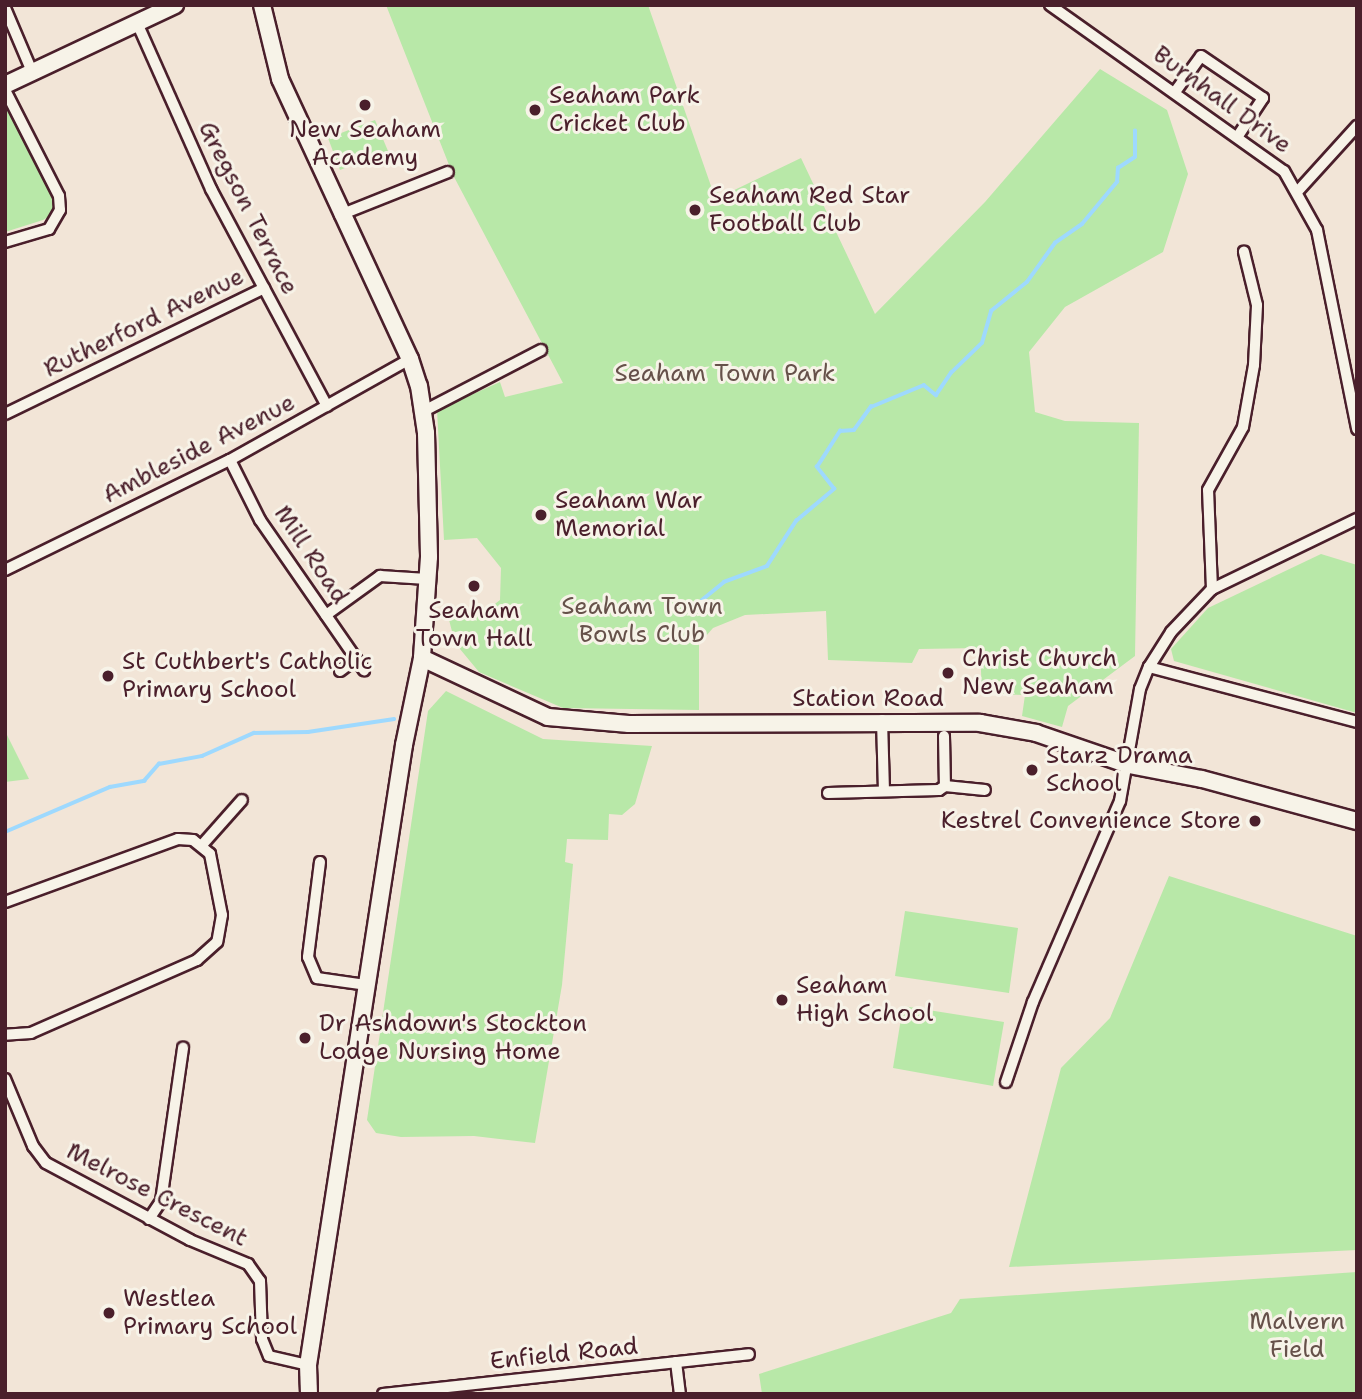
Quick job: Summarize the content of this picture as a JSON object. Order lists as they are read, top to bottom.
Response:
{
  "streets": {
    "main road": ["Station Road"],
    "street": [
      "Burnhall Drive",
      "Gregson Terrace",
      "Rutherford Avenue",
      "Ambleside Avenue",
      "Mill Road",
      "Melrose Crescent",
      "Enfield Road"
    ]
  },
  "crossings": [
    ["Gregson Terrace", "Rutherford Avenue"],
    ["Gregson Terrace", "Ambleside Avenue"],
    ["Ambleside Avenue", "Mill Road"]
  ],
  "parks": ["Seaham Town Park", "Seaham Town Bowls Club", "Malvern Field"],
  "places": [
    "New Seaham Academy",
    "Seaham Park Cricket Club",
    "Seaham Red Star Football Club",
    "Seaham War Memorial",
    "Seaham Town Hall",
    "Christ Church New Seaham",
    "St Cuthbert's Catholic Primary School",
    "Starz Drama School",
    "Kestrel Convenience Store",
    "Seaham High School",
    "Dr Ashdown's Stockton Lodge Nursing Home",
    "Westlea Primary School"
  ]
}
